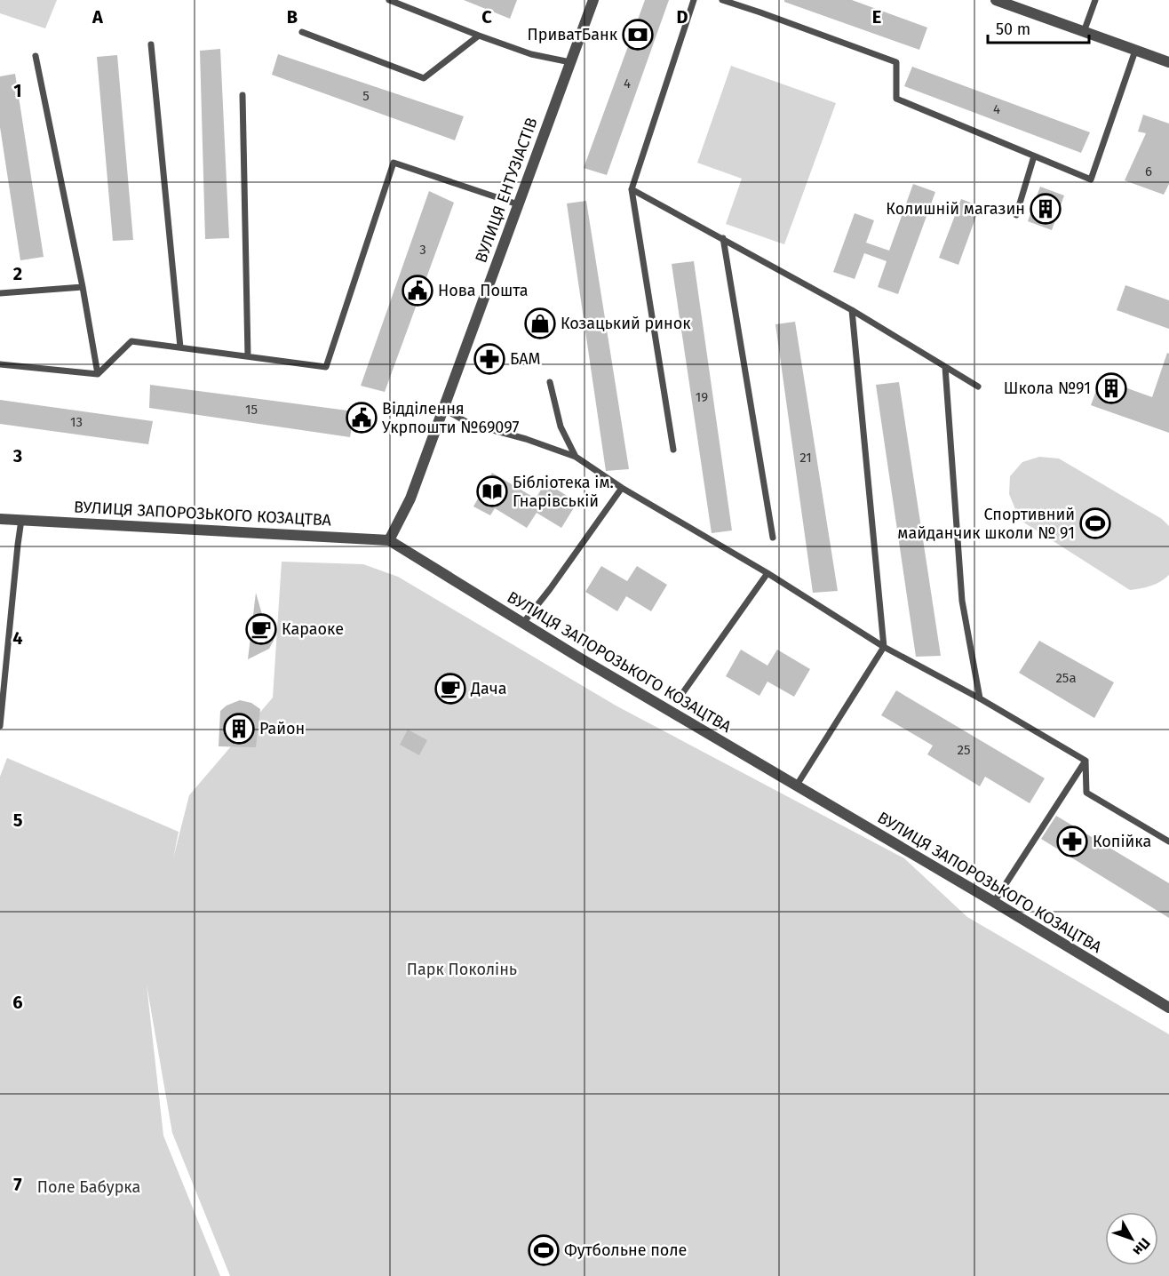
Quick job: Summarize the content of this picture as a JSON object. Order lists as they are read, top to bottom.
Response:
{
  "streets": {
    "street": ["ВУЛИЦЯ ЕНТУЗІАСТІВ", "ВУЛИЦЯ ЗАПОРОЗЬКОГО КОЗАЦТВА"]
  },
  "crossings": [
    ["ВУЛИЦЯ ЕНТУЗІАСТІВ", "ВУЛИЦЯ ЗАПОРОЗЬКОГО КОЗАЦТВА"]
  ],
  "parks": ["Парк Поколінь", "Поле Бабурка"],
  "places": {
    "bank": ["ПриватБанк"],
    "building": ["Колишній магазин", "Школа №91", "Район"],
    "public building": ["Нова Пошта", "Відділення Укрпошти №69097"],
    "shop": ["Козацький ринок"],
    "pharmacy": ["БАМ", "Копійка"],
    "library": ["Бібліотека ім. Гнарівській"],
    "sports": ["Спортивний майданчик школи № 91", "Футбольне поле"],
    "cafe": ["Караоке", "Дача"]
  },
  "house_numbers": [
    "4",
    "5",
    "4",
    "6",
    "3",
    "19",
    "15",
    "13",
    "21",
    "25а",
    "25"
  ],
  "scale_bar": "50 m",
  "north": "bottom right",
  "grid": {
    "columns": [
      "A",
      "B",
      "C",
      "D",
      "E"
    ],
    "rows": [
      "1",
      "2",
      "3",
      "4",
      "5",
      "6",
      "7"
    ]
  }
}
